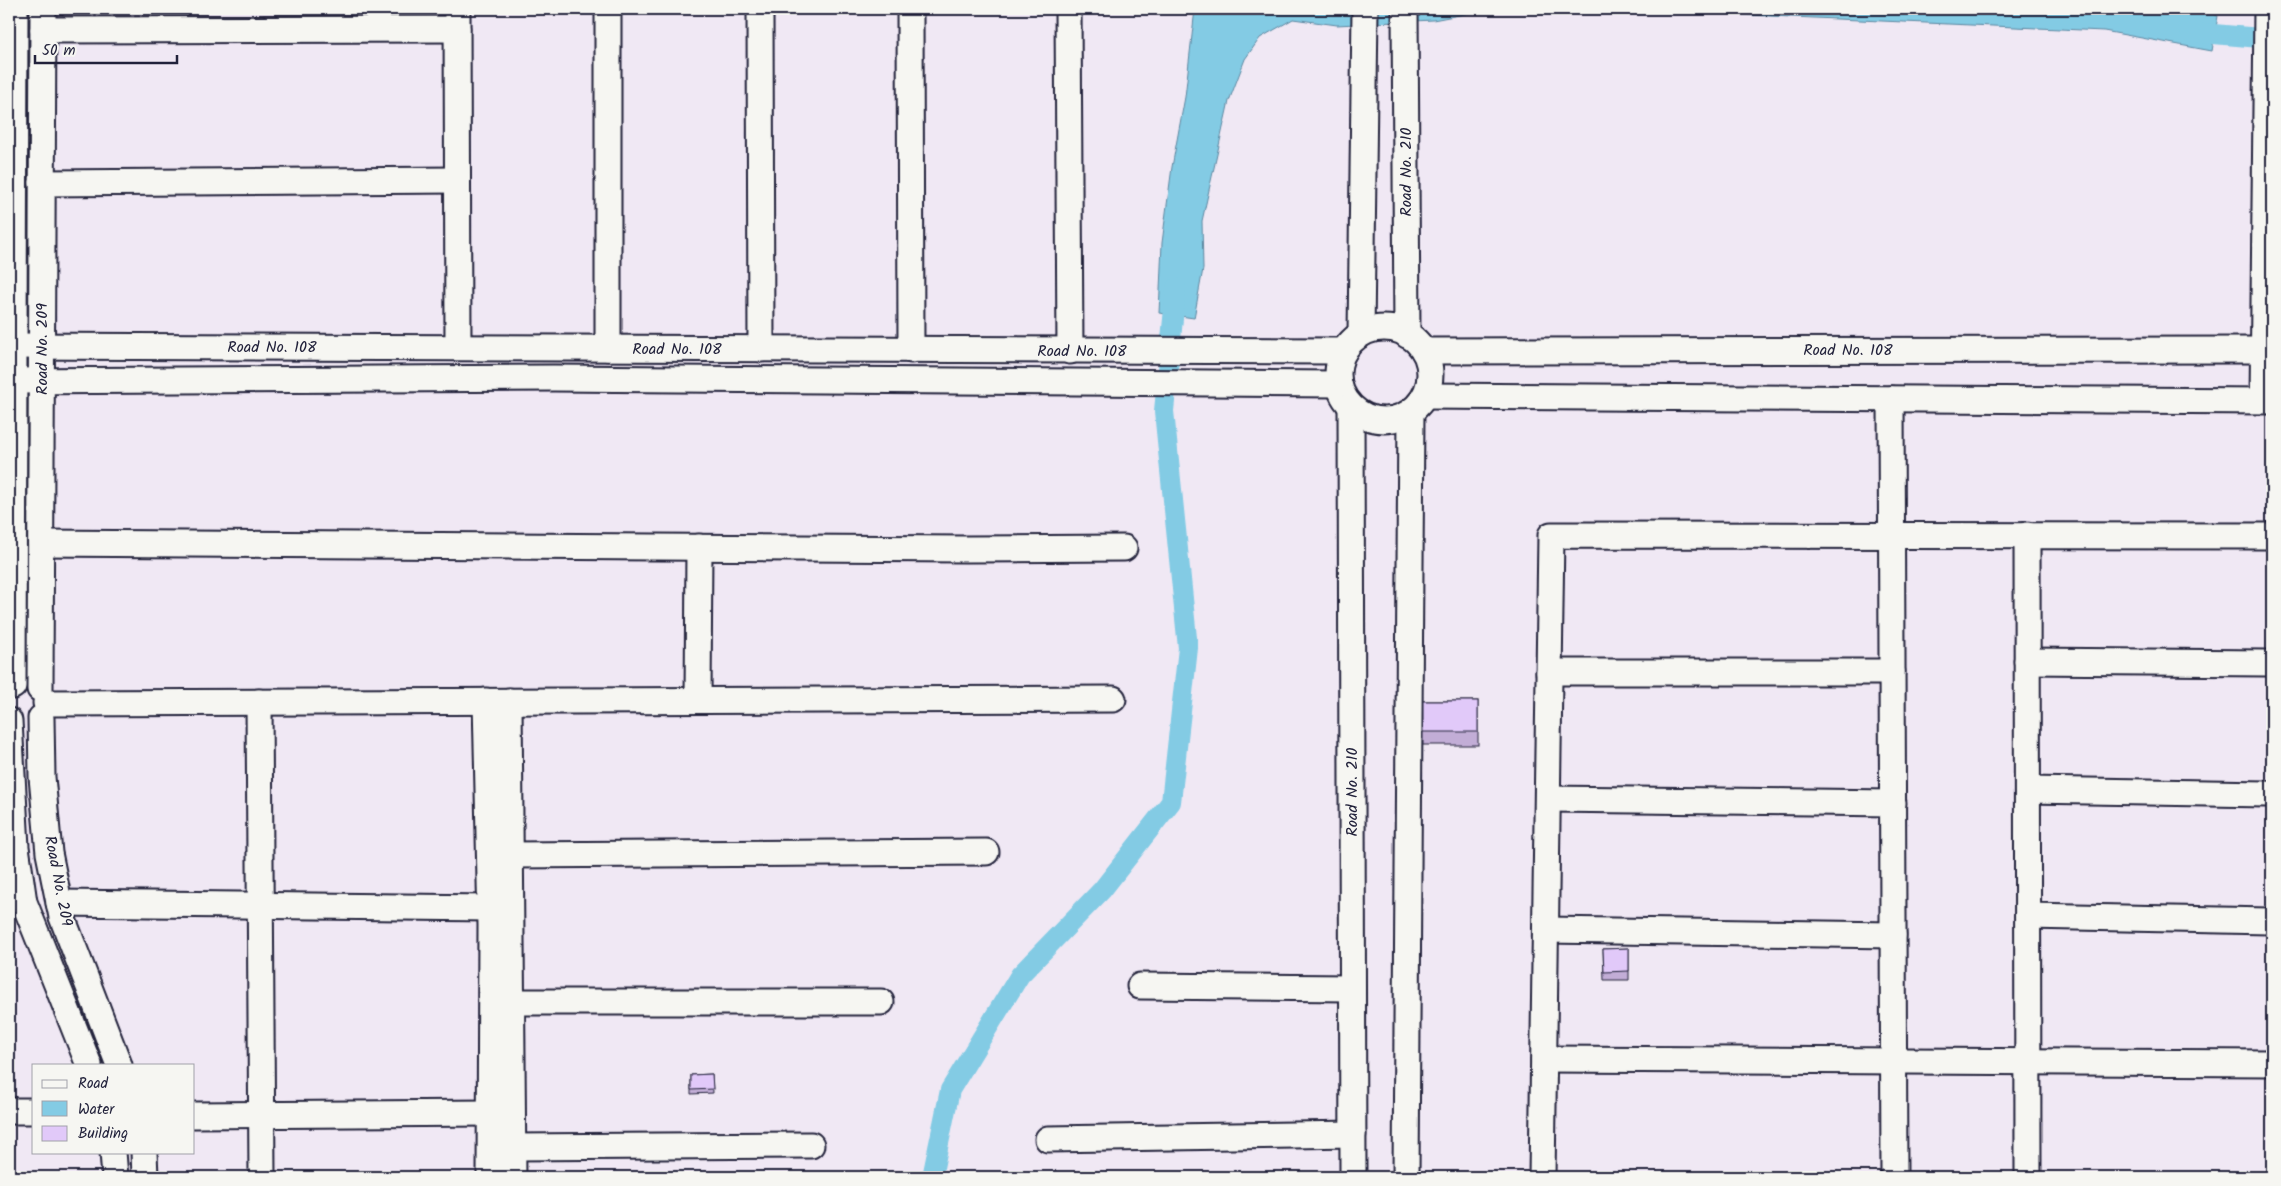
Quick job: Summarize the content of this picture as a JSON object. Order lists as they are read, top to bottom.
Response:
{
  "streets": {
    "street": ["Road No. 210", "Road No. 108", "Road No. 209"]
  },
  "crossings": [
    ["Road No. 210", "Road No. 108"],
    ["Road No. 108", "Road No. 209"]
  ],
  "legend": ["Road", "Water", "Building"],
  "scale_bar": "50 m"
}
